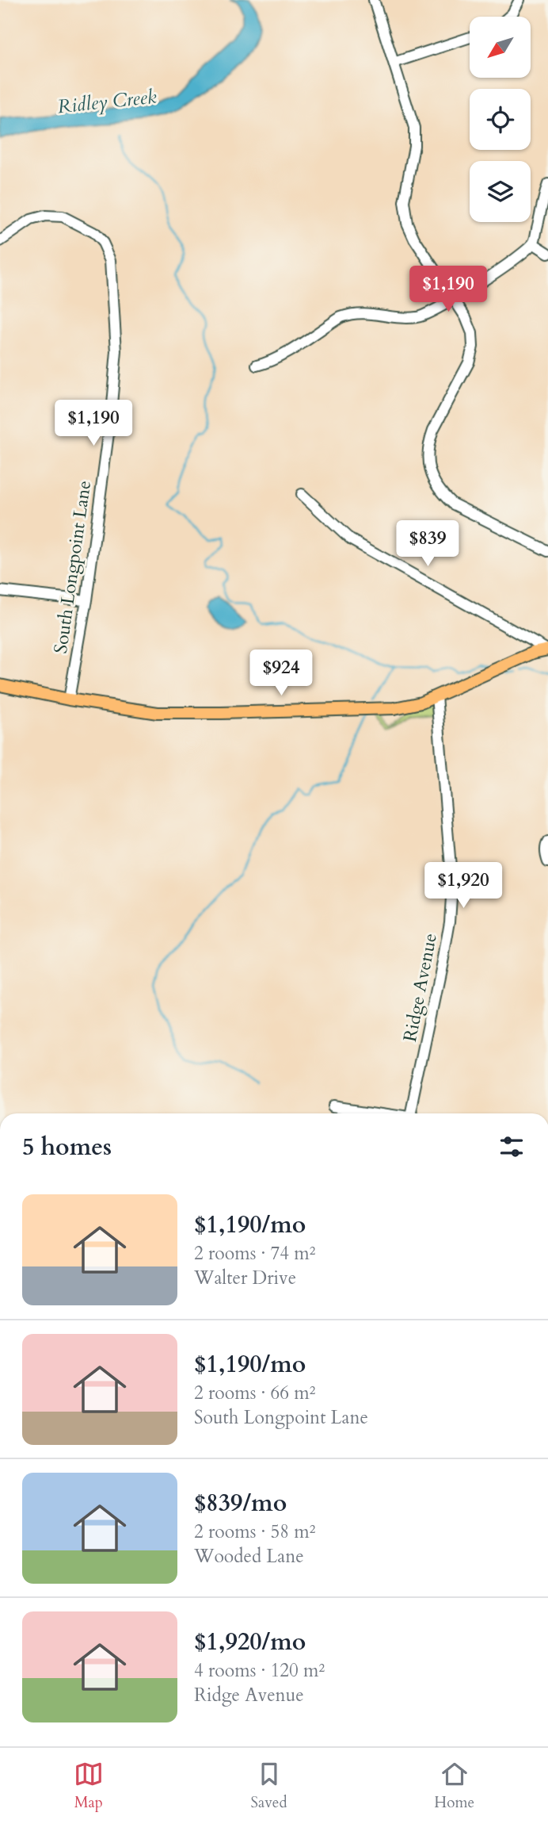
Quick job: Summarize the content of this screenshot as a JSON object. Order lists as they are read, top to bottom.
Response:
{
  "streets": {
    "street": ["South Longpoint Lane", "Ridge Avenue"]
  },
  "water": ["Ridley Creek"],
  "north": "bottom left",
  "page": {
    "price": [
      "$1,190",
      "$1,190",
      "$839",
      "$924",
      "$1,920"
    ],
    "heading": "5 homes",
    "list": [
      {
        "name": "$1,190/mo",
        "note": "2 rooms · 74 m² · Walter Drive"
      },
      {
        "name": "$1,190/mo",
        "note": "2 rooms · 66 m² · South Longpoint Lane"
      },
      {
        "name": "$839/mo",
        "note": "2 rooms · 58 m² · Wooded Lane"
      },
      {
        "name": "$1,920/mo",
        "note": "4 rooms · 120 m² · Ridge Avenue"
      }
    ],
    "tabs": ["Map", "Saved", "Home"]
  }
}
